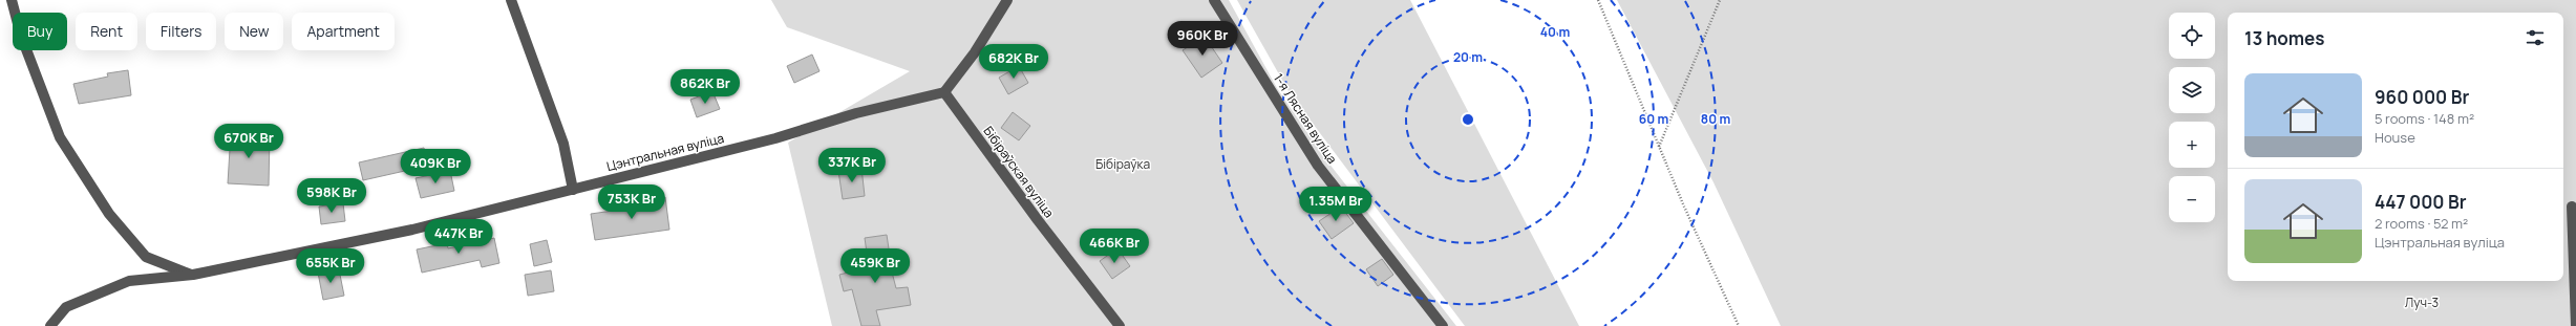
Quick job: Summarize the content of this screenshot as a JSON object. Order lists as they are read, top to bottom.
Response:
{
  "streets": {
    "street": ["1-я Лясная вуліца", "Цэнтральная вуліца", "Бібіраўская вуліца"]
  },
  "crossings": [
    ["Цэнтральная вуліца", "Бібіраўская вуліца"]
  ],
  "parks": ["Бібіраўка", "Луч-3"],
  "page": {
    "map_buttons": ["+", "−"],
    "chip": [
      "Buy",
      "Rent",
      "Filters",
      "New",
      "Apartment"
    ],
    "heading": "13 homes",
    "price": [
      "960K Br",
      "682K Br",
      "862K Br",
      "670K Br",
      "337K Br",
      "409K Br",
      "598K Br",
      "753K Br",
      "1.35M Br",
      "447K Br",
      "466K Br",
      "655K Br",
      "459K Br"
    ],
    "list": [
      {
        "name": "960 000 Br",
        "note": "5 rooms · 148 m² · House"
      },
      {
        "name": "447 000 Br",
        "note": "2 rooms · 52 m² · Цэнтральная вуліца"
      }
    ]
  },
  "rings": [
    "40 m",
    "20 m",
    "60 m",
    "80 m"
  ]
}
